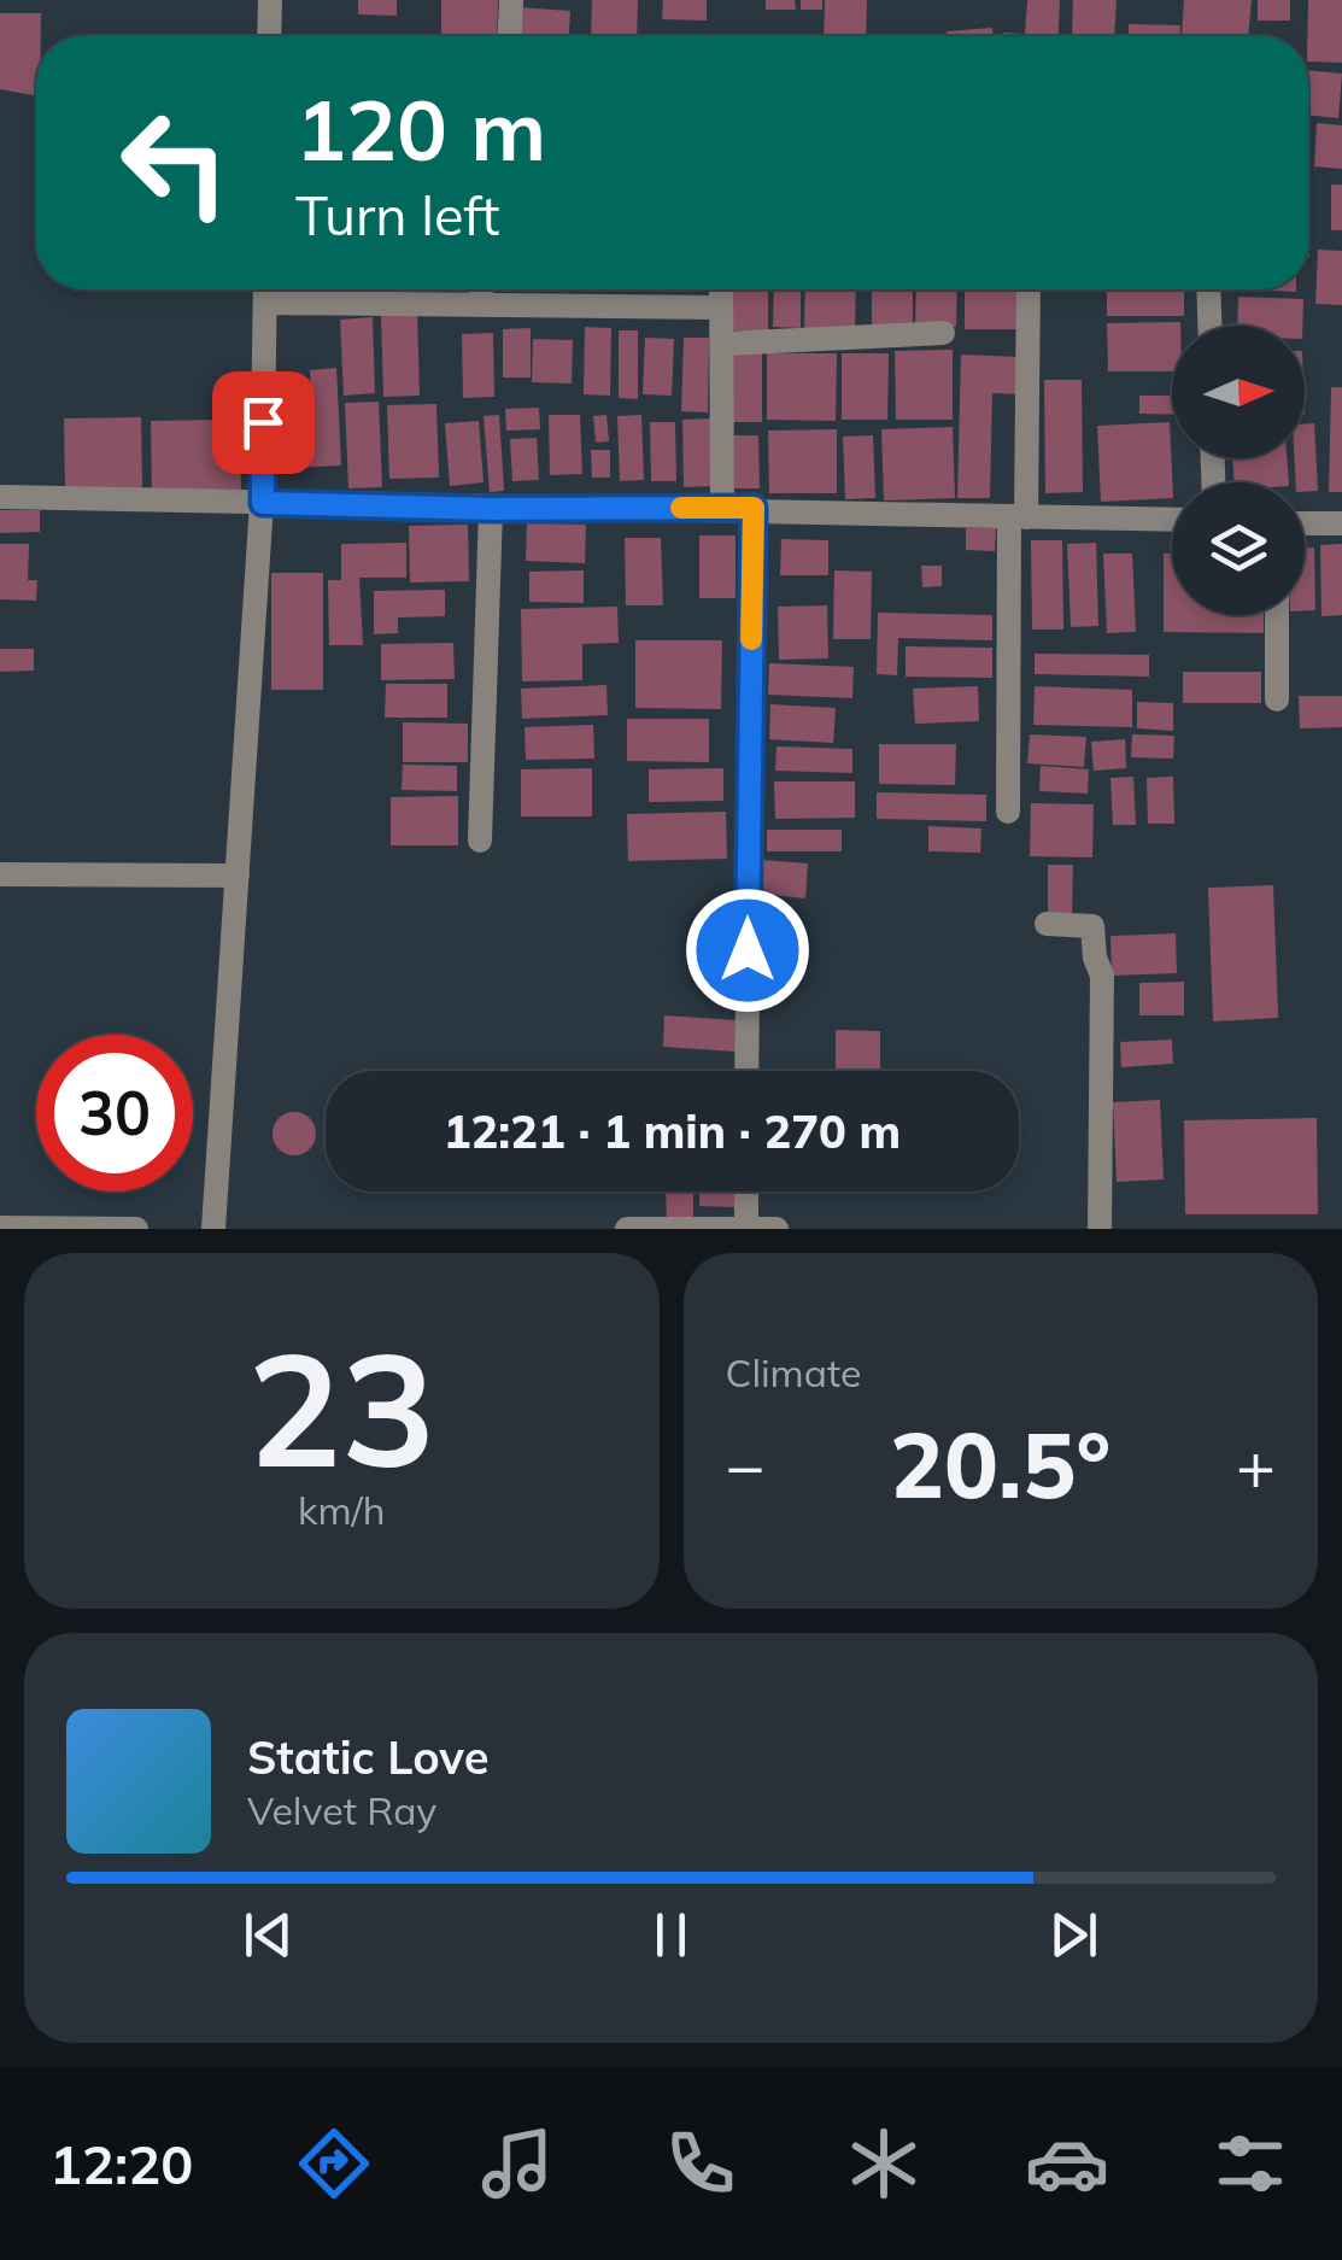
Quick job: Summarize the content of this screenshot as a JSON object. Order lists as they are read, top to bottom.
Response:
{
  "north": "right",
  "page": {
    "turn": ["120 m", "Turn left"],
    "limit": "30",
    "trip": "12:21 · 1 min · 270 m",
    "tile": [
      ["23", "km/h"],
      "Climate"
    ],
    "heat": ["−", "20.5°", "+"],
    "song": ["Static Love", "Velvet Ray"],
    "tabs": "12:20"
  }
}
